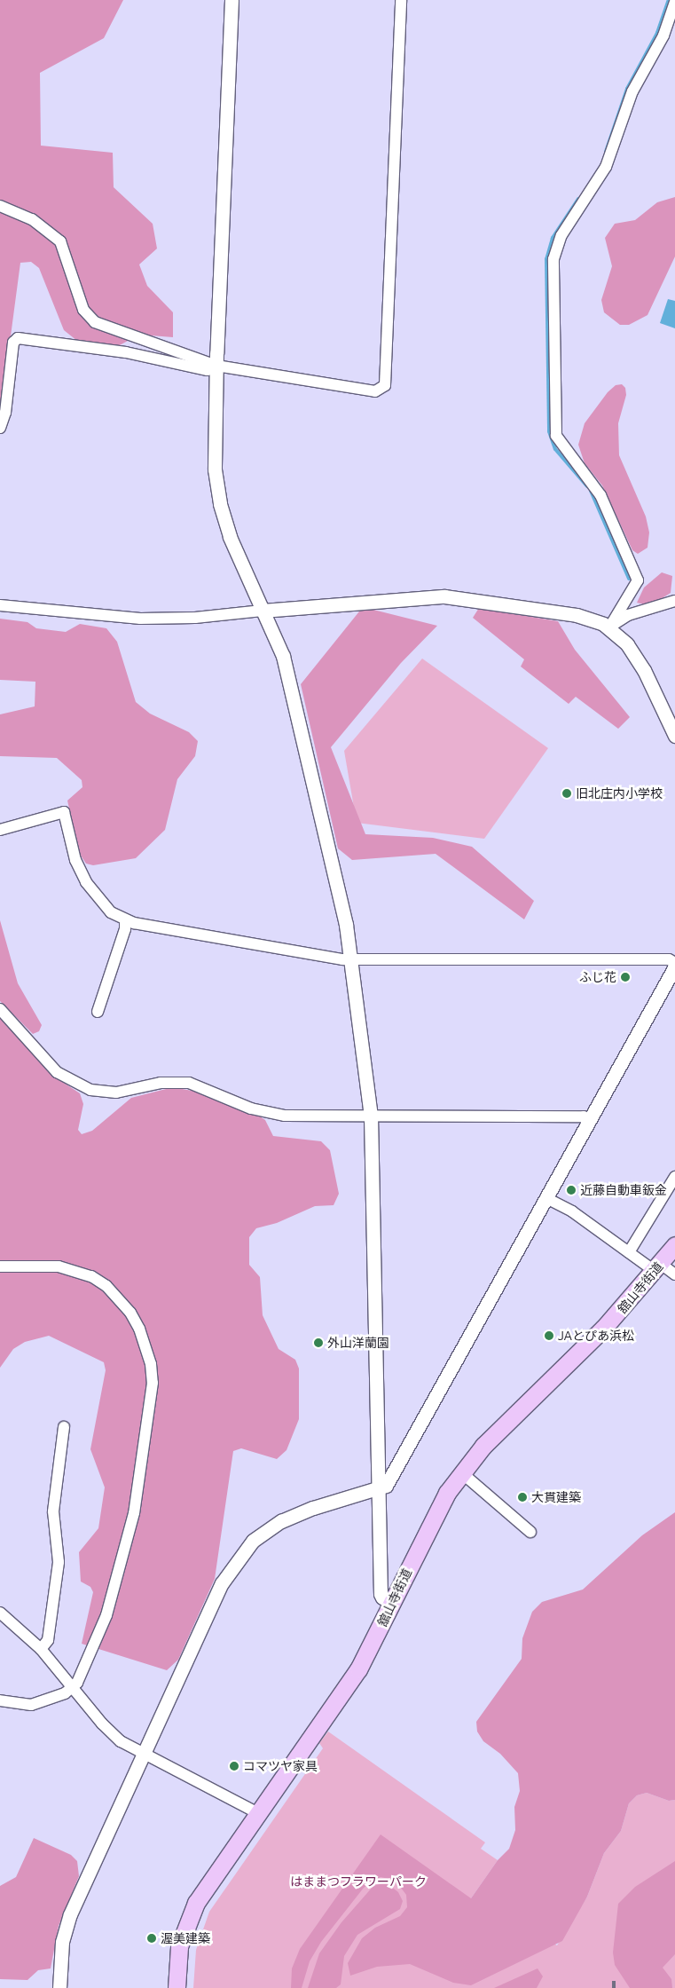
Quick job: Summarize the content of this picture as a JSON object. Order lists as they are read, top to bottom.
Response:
{
  "streets": {
    "main road": ["舘山寺街道"]
  },
  "parks": ["はままつフラワーパーク"],
  "places": [
    "旧北庄内小学校",
    "ふじ花",
    "近藤自動車鈑金",
    "JAとぴあ浜松",
    "外山洋蘭園",
    "大貫建築",
    "コマツヤ家具",
    "渥美建築"
  ]
}
